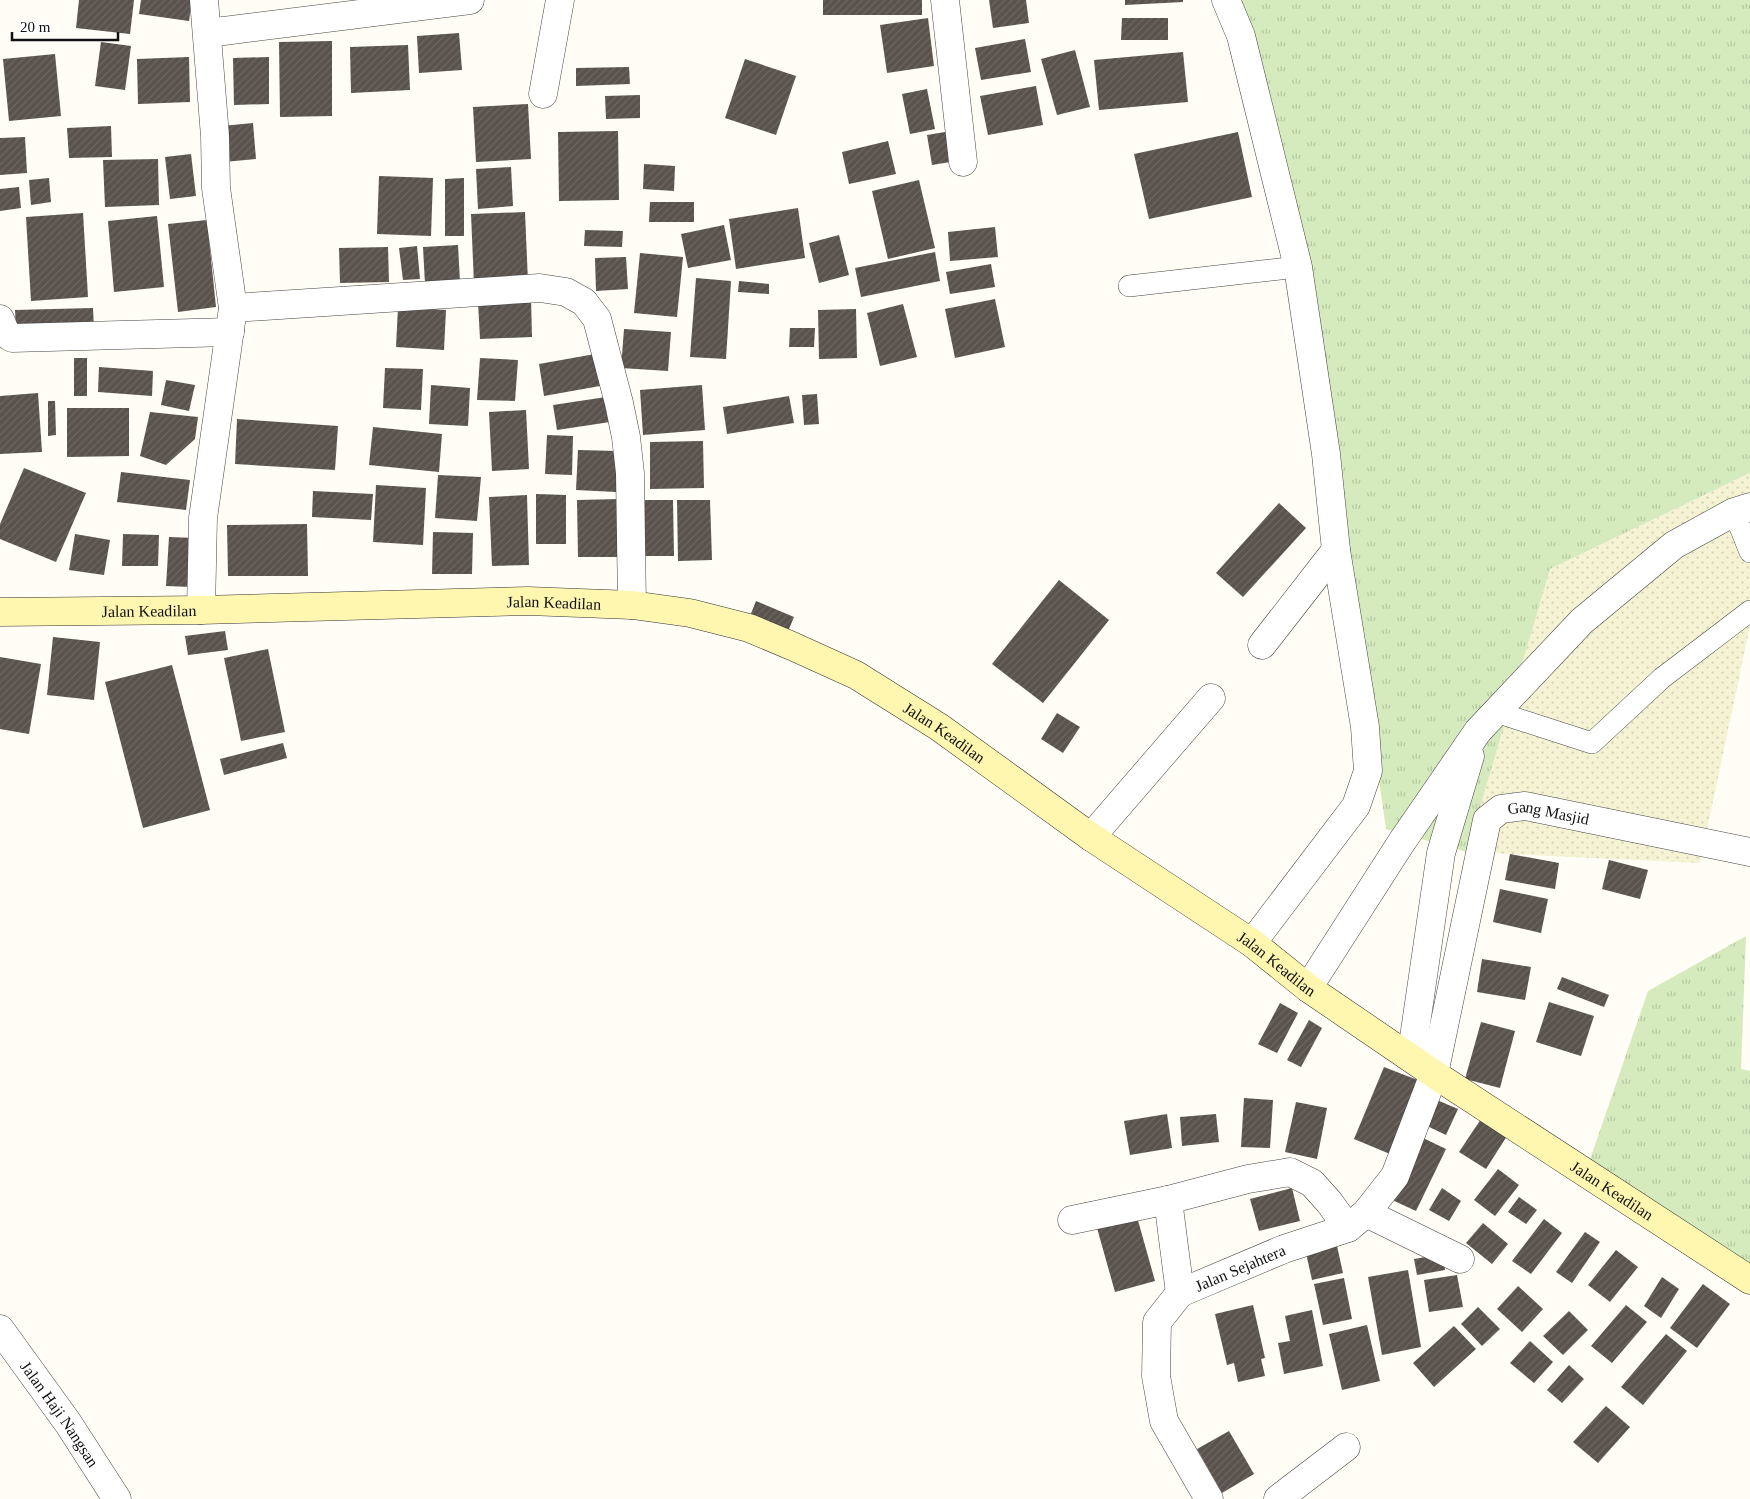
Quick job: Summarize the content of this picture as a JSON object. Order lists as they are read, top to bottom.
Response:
{
  "streets": {
    "main road": ["Jalan Keadilan"],
    "street": ["Gang Masjid", "Jalan Sejahtera", "Jalan Haji Nangsan"]
  },
  "crossings": [
    ["Jalan Keadilan", "Gang Masjid"]
  ],
  "scale_bar": "20 m"
}
